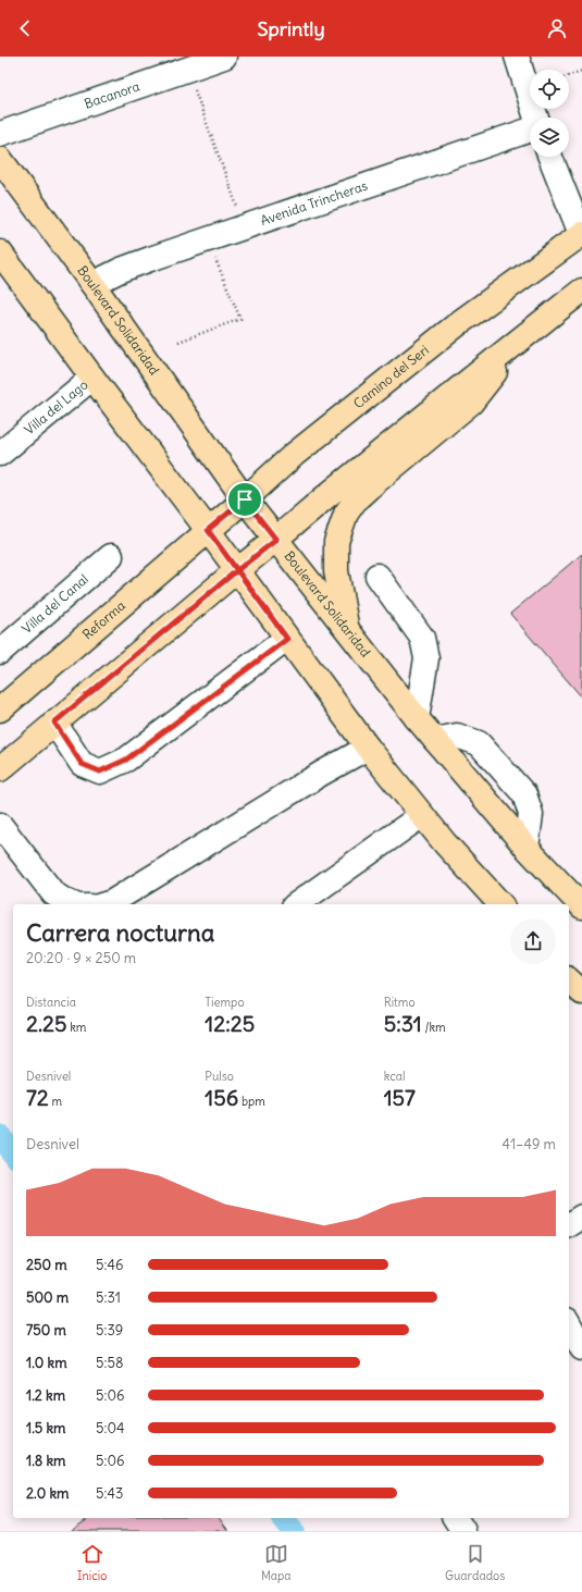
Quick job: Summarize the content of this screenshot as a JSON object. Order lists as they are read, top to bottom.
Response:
{
  "streets": {
    "main road": ["Boulevard Solidaridad", "Camino del Seri", "Reforma"],
    "street": [
      "Bacanora",
      "Avenida Trincheras",
      "Villa del Lago",
      "Villa del Canal"
    ]
  },
  "crossings": [
    ["Avenida Trincheras", "Boulevard Solidaridad"],
    ["Boulevard Solidaridad", "Camino del Seri"],
    ["Camino del Seri", "Reforma"]
  ],
  "page": {
    "header": "Sprintly",
    "heading": ["Carrera nocturna", "20:20 · 9 × 250 m"],
    "stats": [
      ["Distancia", "2.25 km"],
      ["Tiempo", "12:25"],
      ["Ritmo", "5:31 /km"],
      ["Desnivel", "72 m"],
      ["Pulso", "156 bpm"],
      ["kcal", "157"]
    ],
    "chart": ["Desnivel", "41–49 m"],
    "list": [
      {
        "name": "250 m",
        "note": "5:46"
      },
      {
        "name": "500 m",
        "note": "5:31"
      },
      {
        "name": "750 m",
        "note": "5:39"
      },
      {
        "name": "1.0 km",
        "note": "5:58"
      },
      {
        "name": "1.2 km",
        "note": "5:06"
      },
      {
        "name": "1.5 km",
        "note": "5:04"
      },
      {
        "name": "1.8 km",
        "note": "5:06"
      },
      {
        "name": "2.0 km",
        "note": "5:43"
      }
    ],
    "tabs": ["Inicio", "Mapa", "Guardados"]
  }
}
